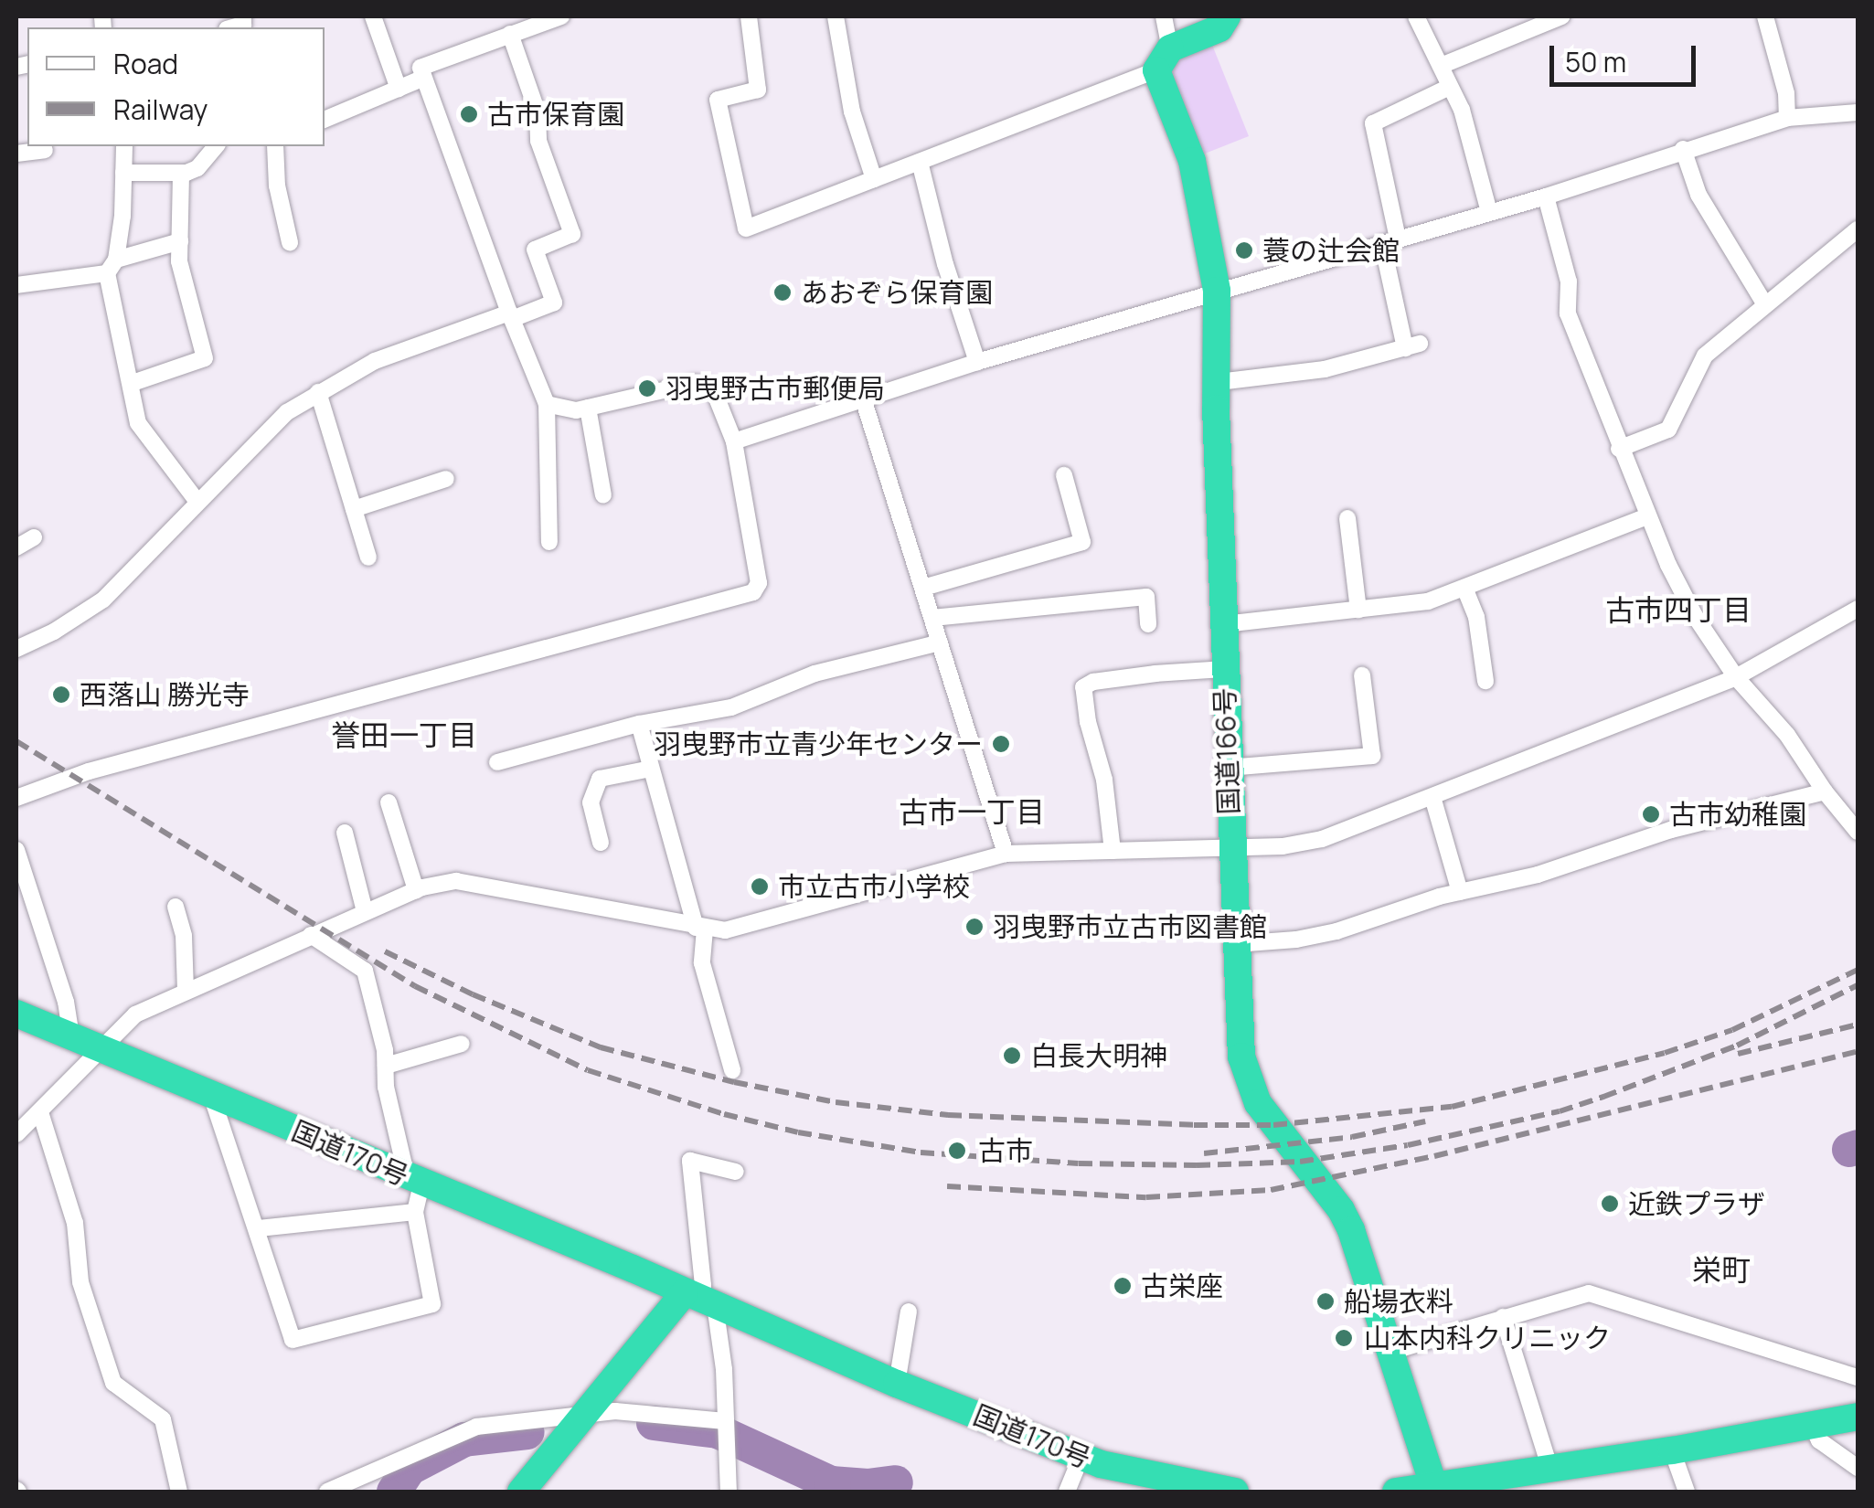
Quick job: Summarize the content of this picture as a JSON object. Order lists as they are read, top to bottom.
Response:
{
  "streets": {
    "highway": ["国道166号", "国道170号"]
  },
  "districts": [
    "古市四丁目",
    "誉田一丁目",
    "古市一丁目",
    "栄町"
  ],
  "places": [
    "古市保育園",
    "蓑の辻会館",
    "あおぞら保育園",
    "羽曳野古市郵便局",
    "西落山 勝光寺",
    "羽曳野市立青少年センター",
    "古市幼稚園",
    "市立古市小学校",
    "羽曳野市立古市図書館",
    "白長大明神",
    "古市",
    "近鉄プラザ",
    "古栄座",
    "船場衣料",
    "山本内科クリニック"
  ],
  "legend": ["Road", "Railway"],
  "scale_bar": "50 m"
}
